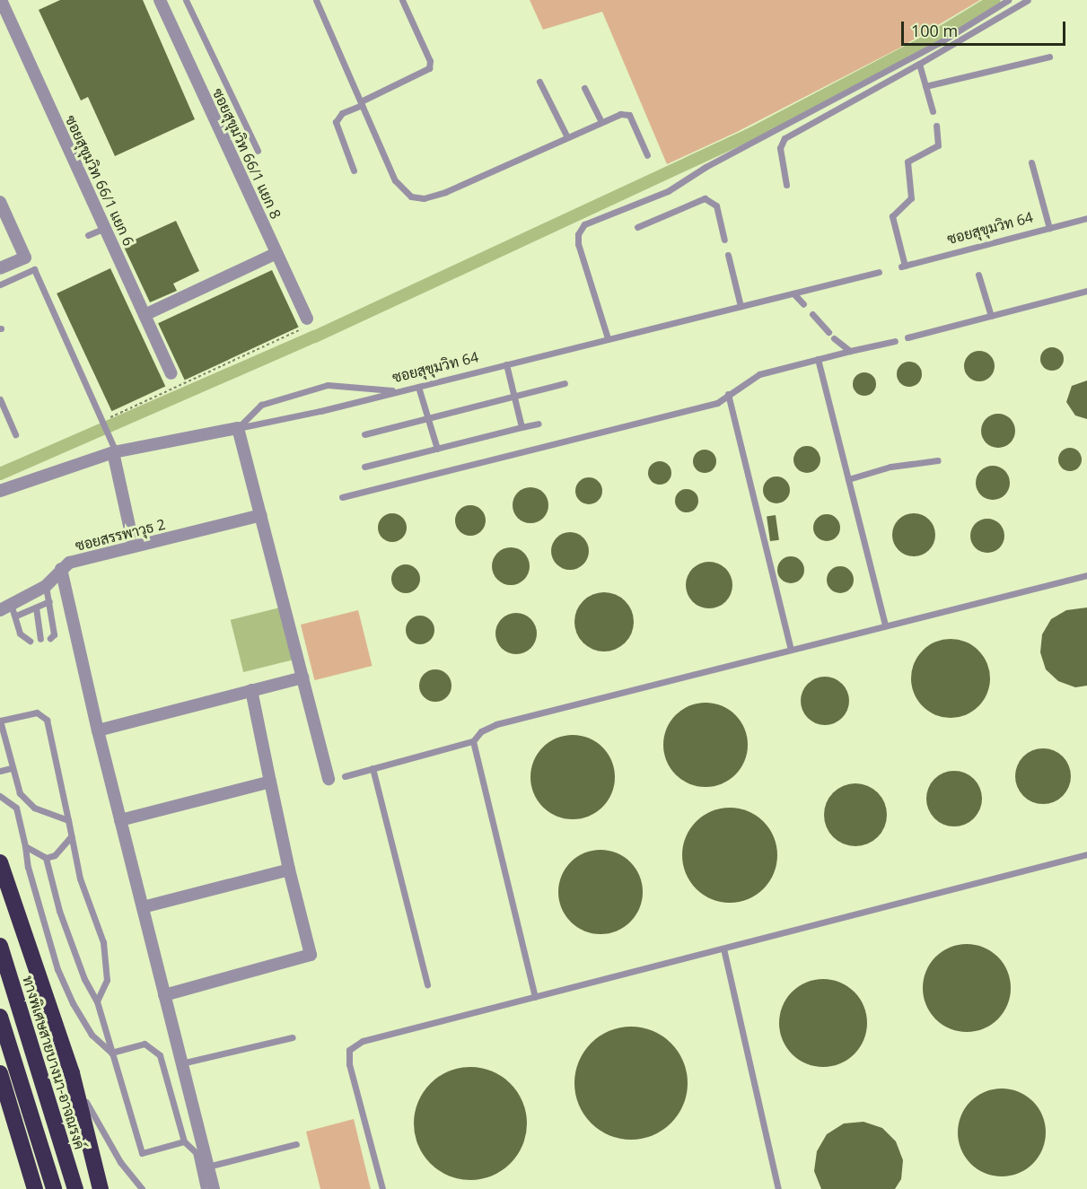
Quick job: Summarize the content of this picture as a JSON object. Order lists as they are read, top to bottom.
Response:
{
  "streets": {
    "highway": ["ทางพิเศษสายบางนา-อาจณรงค์"],
    "street": [
      "ซอยสุขุมวิท 66/1 แยก 8",
      "ซอยสุขุมวิท 66/1 แยก 6",
      "ซอยสุขุมวิท 64",
      "ซอยสรรพาวุธ 2"
    ]
  },
  "scale_bar": "100 m"
}
